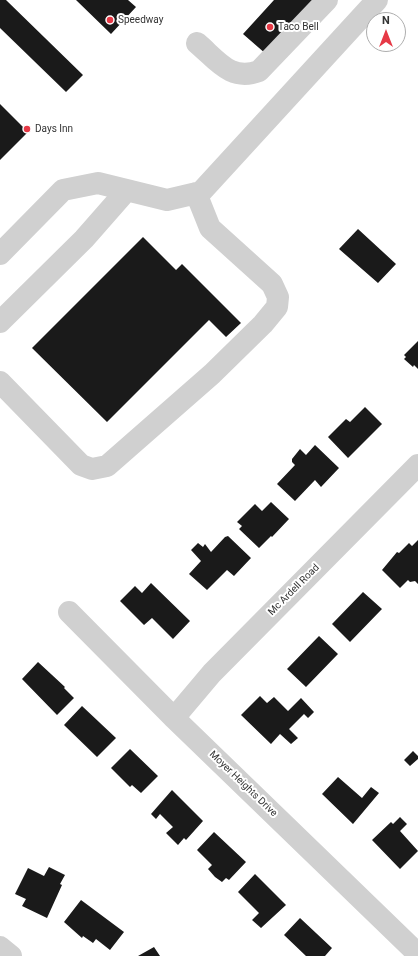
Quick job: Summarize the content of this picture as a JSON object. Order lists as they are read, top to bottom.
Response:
{
  "streets": {
    "street": ["Mc Ardell Road", "Moyer Heights Drive"]
  },
  "crossings": [
    ["Mc Ardell Road", "Moyer Heights Drive"]
  ],
  "places": ["Speedway", "Taco Bell", "Days Inn"],
  "north": "top"
}
